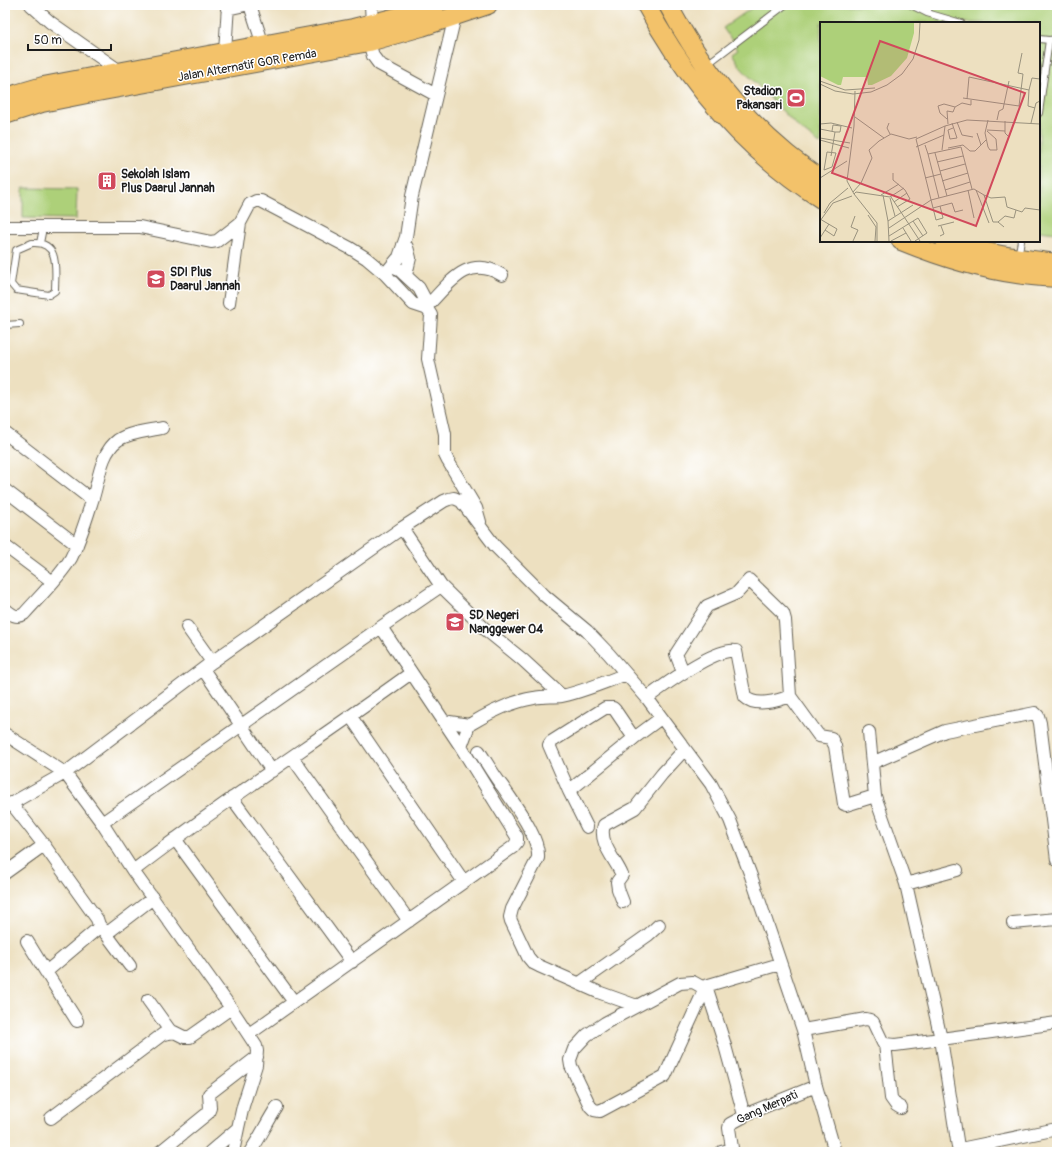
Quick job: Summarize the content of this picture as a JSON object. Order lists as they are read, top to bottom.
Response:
{
  "streets": {
    "main road": ["Jalan Alternatif GOR Pemda"],
    "street": ["Gang Merpati"]
  },
  "places": {
    "sports": ["Stadion Pakansari"],
    "building": ["Sekolah Islam Plus Daarul Jannah"],
    "school or university": ["SDI Plus Daarul Jannah", "SD Negeri Nanggewer 04"]
  },
  "scale_bar": "50 m"
}
